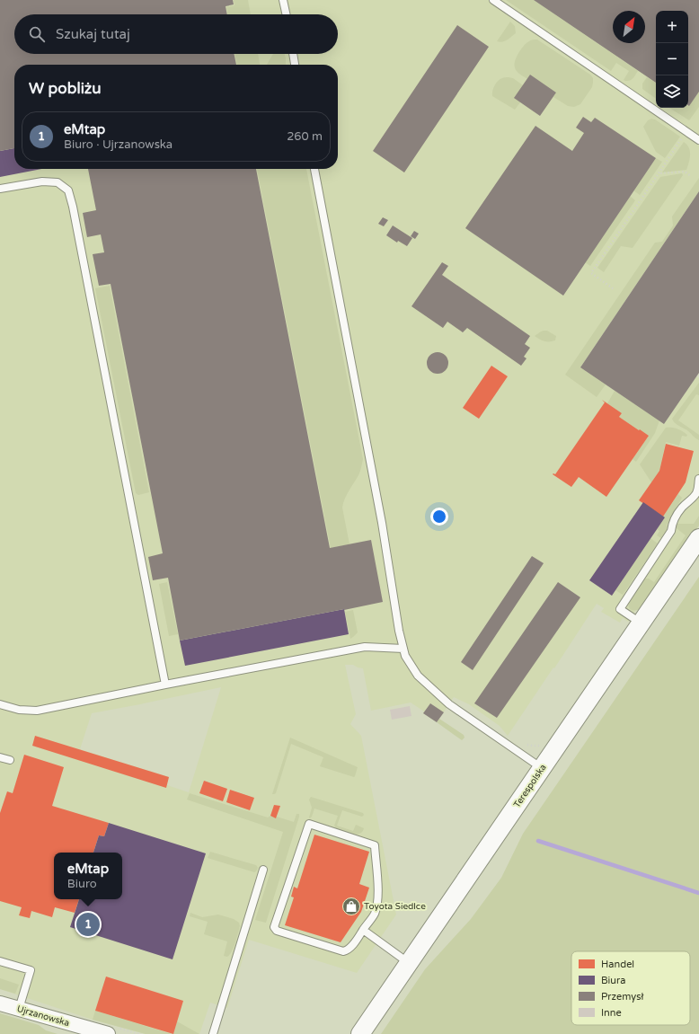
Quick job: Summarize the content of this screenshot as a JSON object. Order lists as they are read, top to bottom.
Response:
{
  "streets": {
    "street": ["Terespolska", "Ujrzanowska"]
  },
  "places": {
    "shop": ["Toyota Siedlce"]
  },
  "legend": [
    "Handel",
    "Biura",
    "Przemysł",
    "Inne"
  ],
  "north": "top right",
  "page": {
    "map_buttons": ["+", "−"],
    "search": "Szukaj tutaj",
    "heading": "W pobliżu",
    "list": [
      {
        "mark": "1",
        "name": "eMtap",
        "note": "Biuro · Ujrzanowska",
        "value": "260 m"
      }
    ],
    "popup": ["eMtap", "Biuro"],
    "pins": "1"
  }
}
